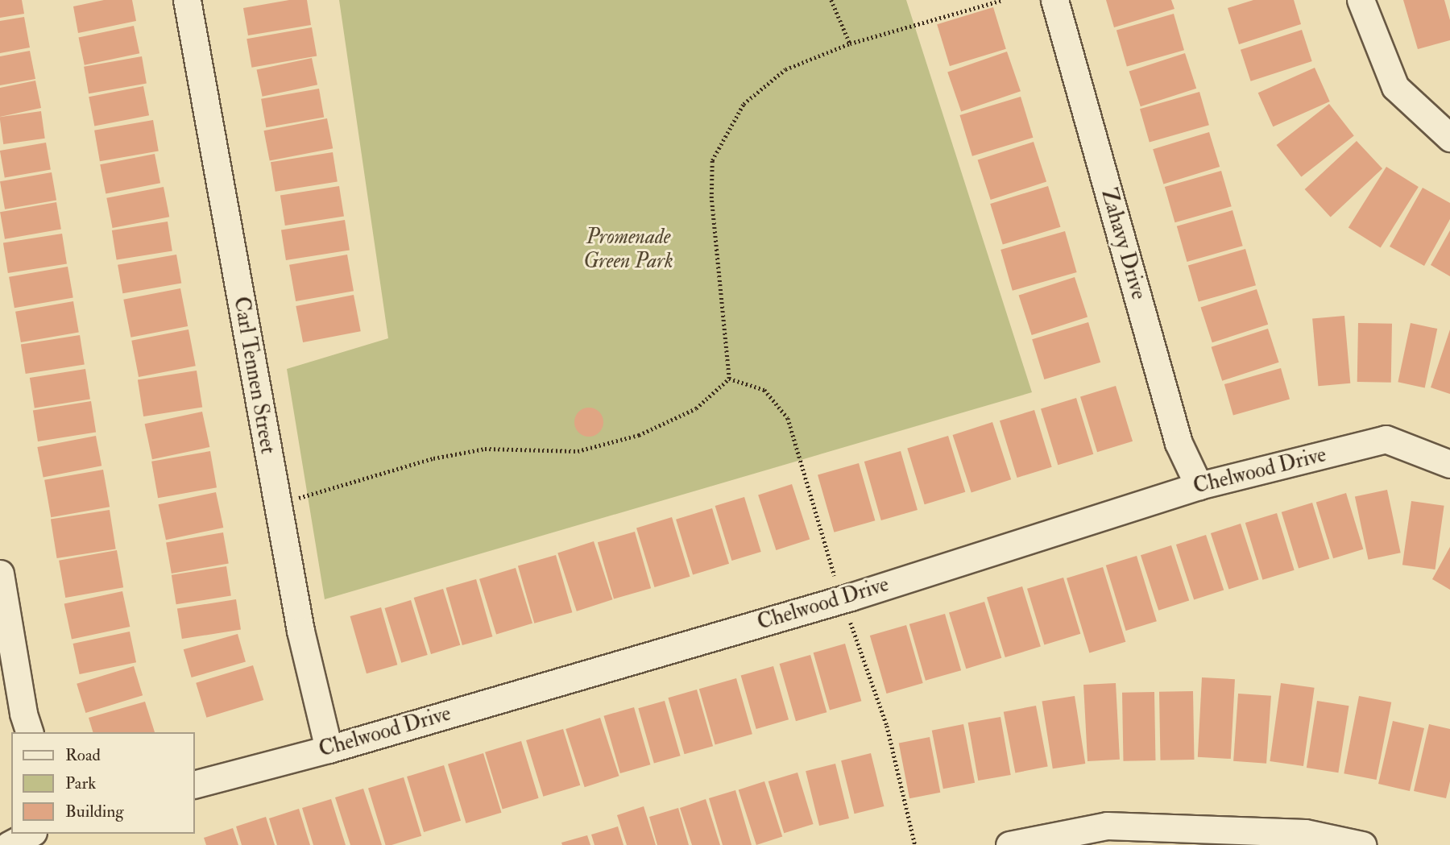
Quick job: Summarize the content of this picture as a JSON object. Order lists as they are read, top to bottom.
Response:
{
  "streets": {
    "street": ["Zahavy Drive", "Carl Tennen Street", "Chelwood Drive"]
  },
  "crossings": [
    ["Zahavy Drive", "Chelwood Drive"],
    ["Carl Tennen Street", "Chelwood Drive"]
  ],
  "parks": ["Promenade Green Park"],
  "legend": ["Road", "Park", "Building"]
}
